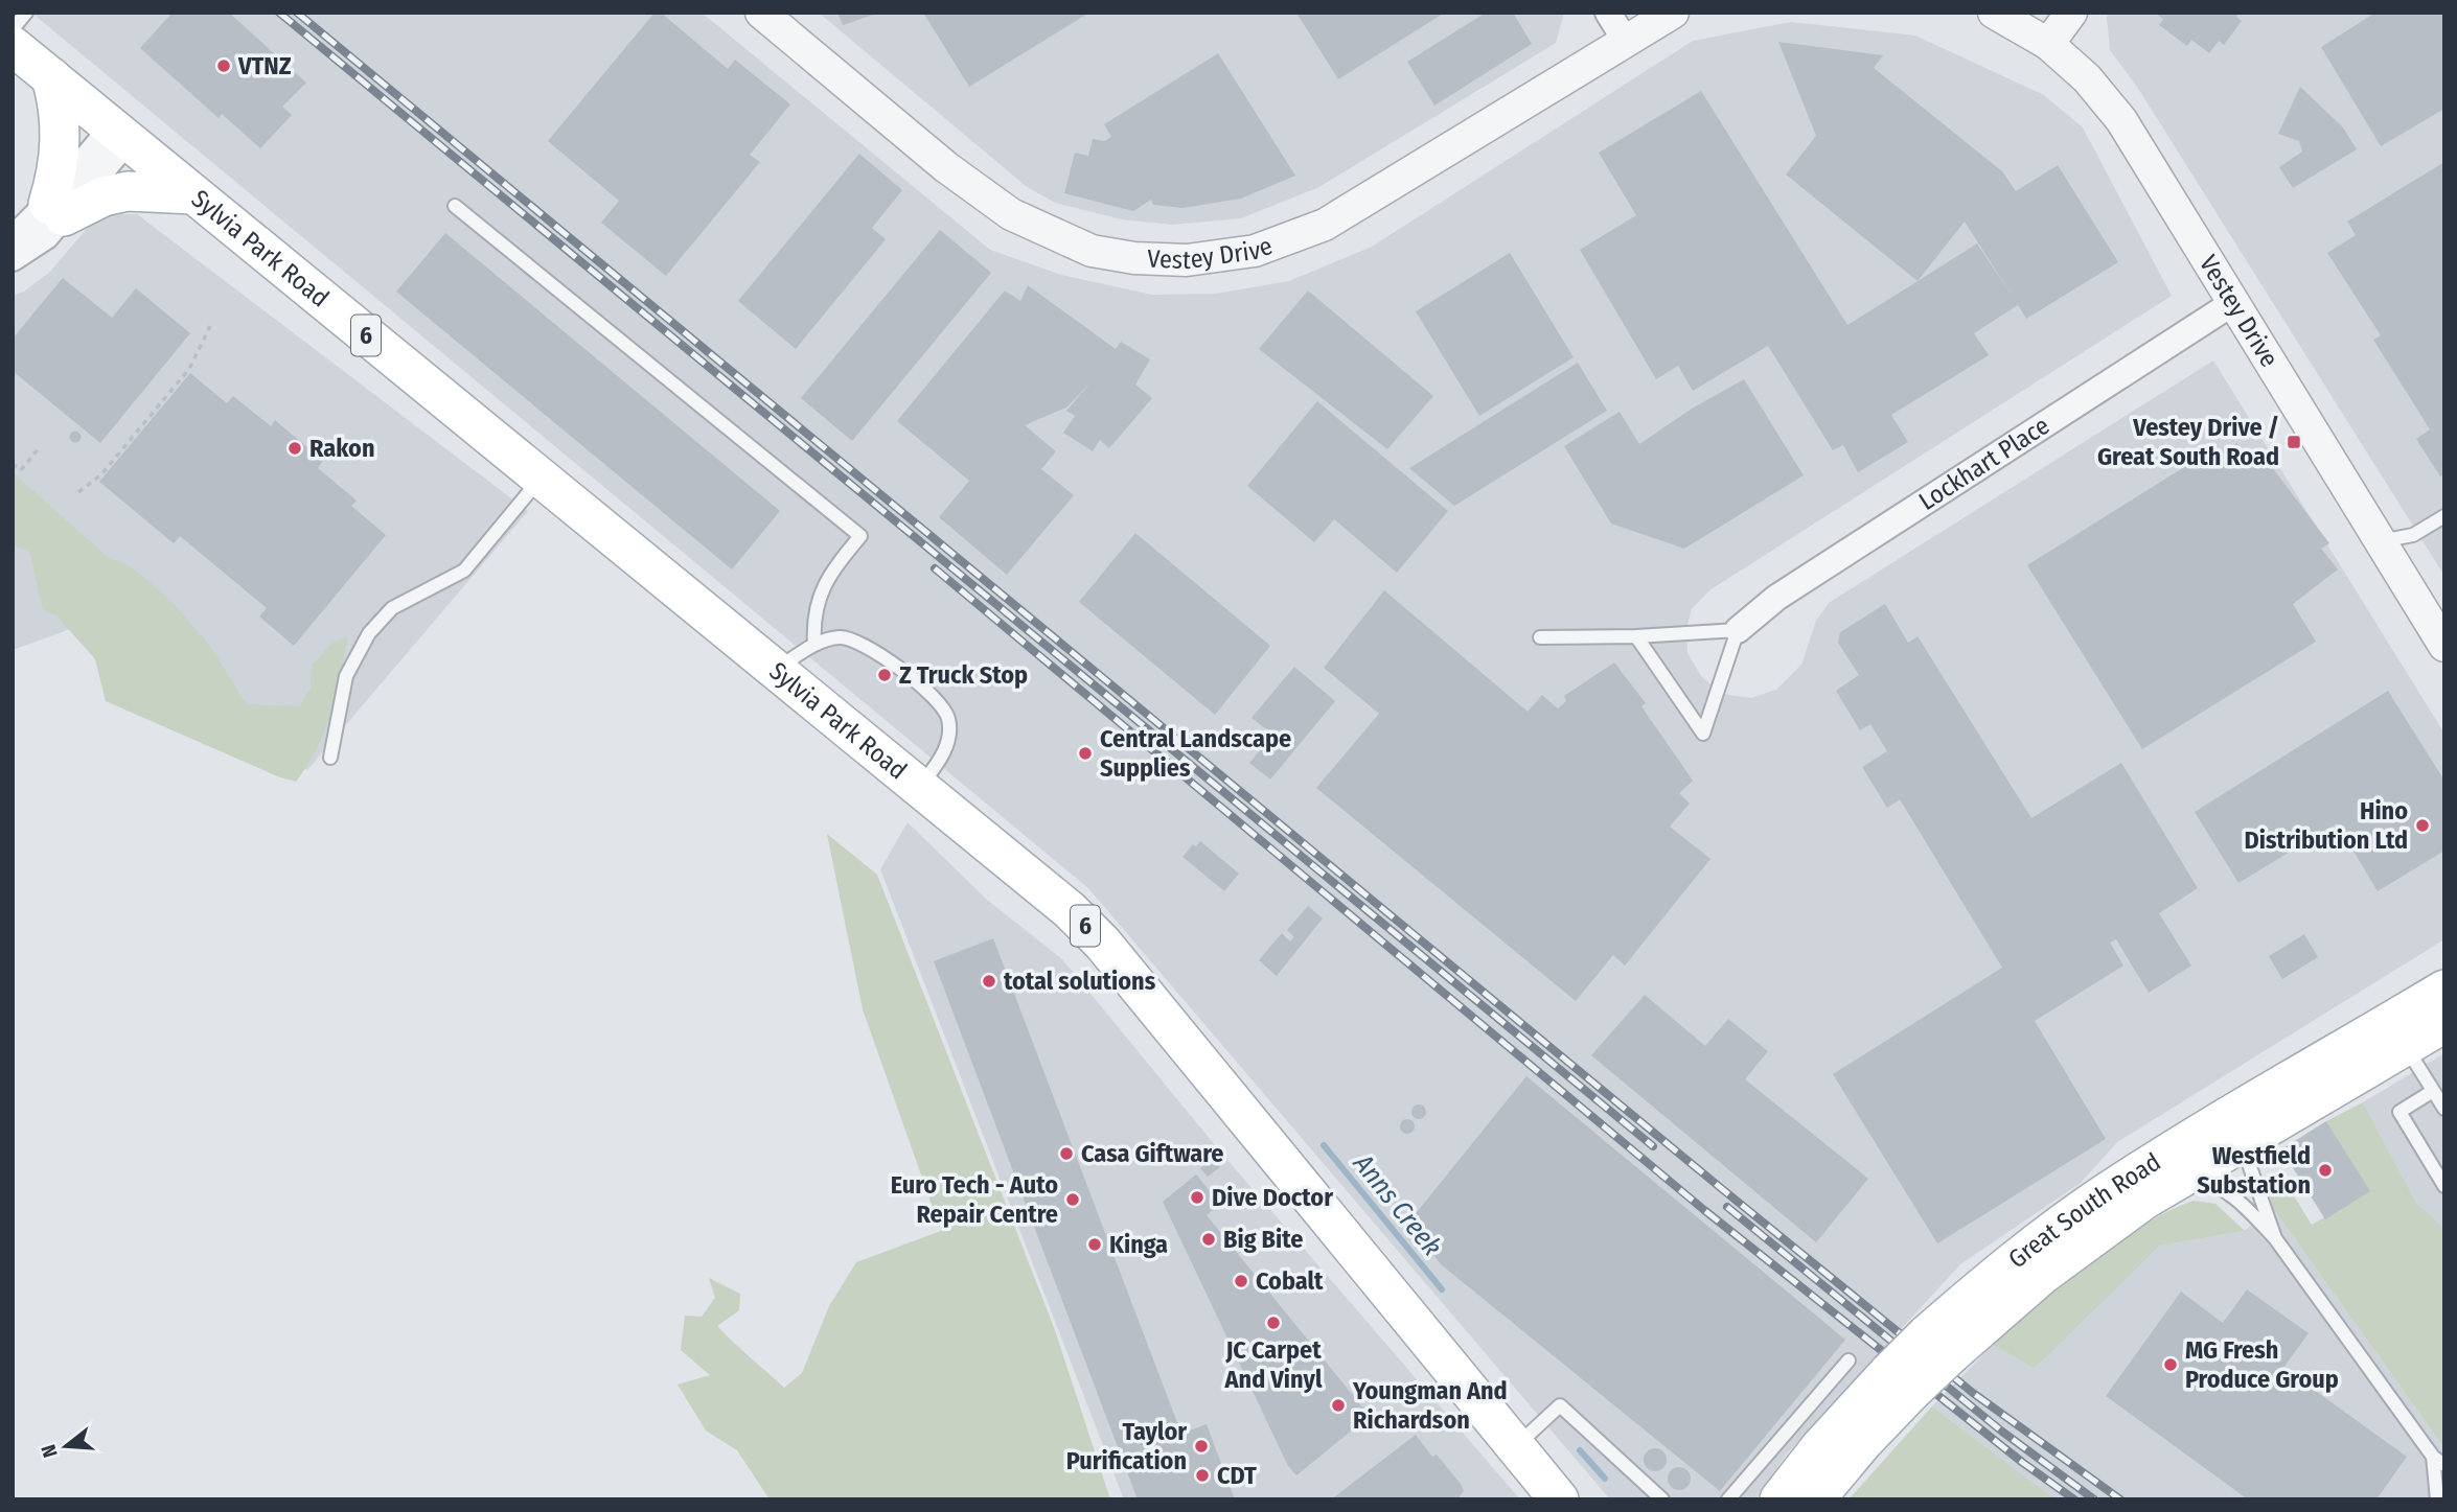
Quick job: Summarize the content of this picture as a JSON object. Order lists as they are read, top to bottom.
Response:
{
  "streets": {
    "main road": ["Sylvia Park Road", "6", "Great South Road"],
    "street": ["Vestey Drive", "Lockhart Place"]
  },
  "crossings": [
    ["Vestey Drive", "Lockhart Place"]
  ],
  "water": ["Anns Creek"],
  "places": {
    "other": [
      "VTNZ",
      "Rakon",
      "Z Truck Stop",
      "Central Landscape Supplies",
      "Hino Distribution Ltd",
      "total solutions",
      "Casa Giftware",
      "Westfield Substation",
      "Dive Doctor",
      "Euro Tech - Auto Repair Centre",
      "Big Bite",
      "Kinga",
      "Cobalt",
      "JC Carpet And Vinyl",
      "MG Fresh Produce Group",
      "Youngman And Richardson",
      "Taylor Purification",
      "CDT"
    ],
    "transit": ["Vestey Drive / Great South Road"]
  },
  "north": "left"
}
